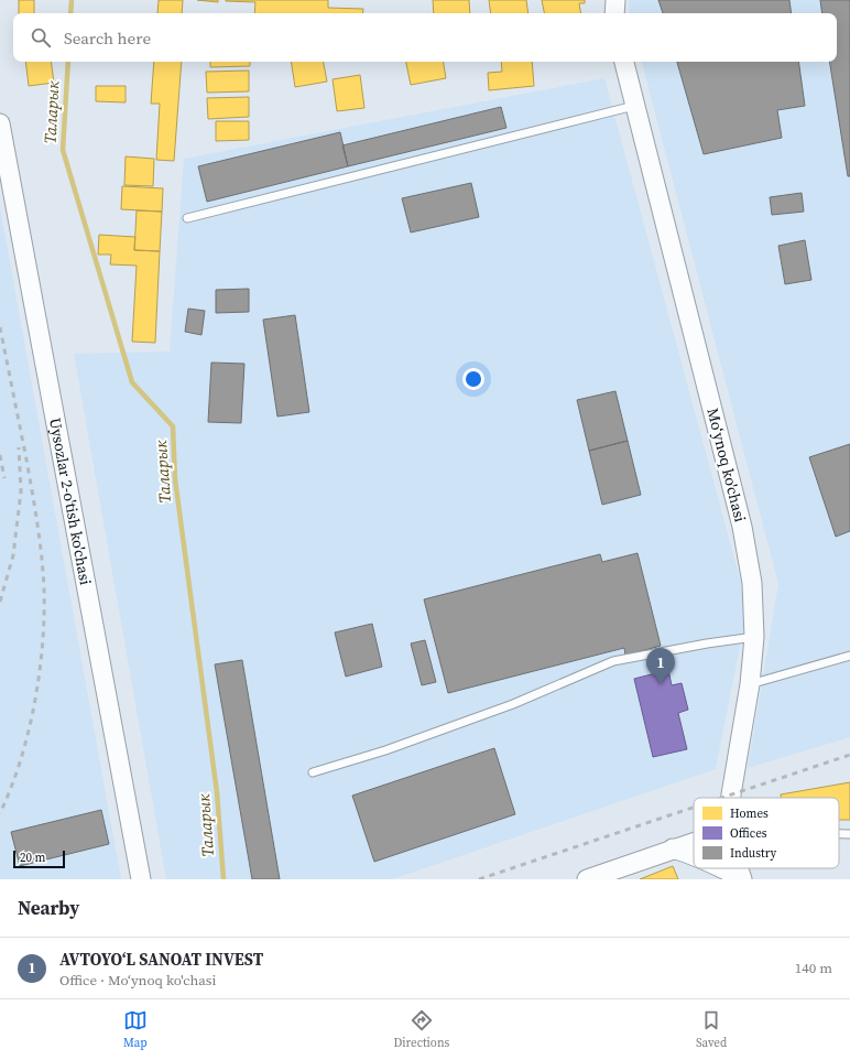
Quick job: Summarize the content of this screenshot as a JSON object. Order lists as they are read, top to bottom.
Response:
{
  "streets": {
    "street": ["Moʻynoq ko'chasi", "Uysozlar 2-o'tish ko'chasi"]
  },
  "water": ["Таларык"],
  "legend": ["Homes", "Offices", "Industry"],
  "scale_bar": "20 m",
  "page": {
    "search": "Search here",
    "pins": "1",
    "scale": "20 m",
    "heading": "Nearby",
    "list": [
      {
        "mark": "1",
        "name": "AVTOYO‘L SANOAT INVEST",
        "note": "Office · Moʻynoq ko'chasi",
        "value": "140 m"
      }
    ],
    "nav": ["Map", "Directions", "Saved"]
  }
}
